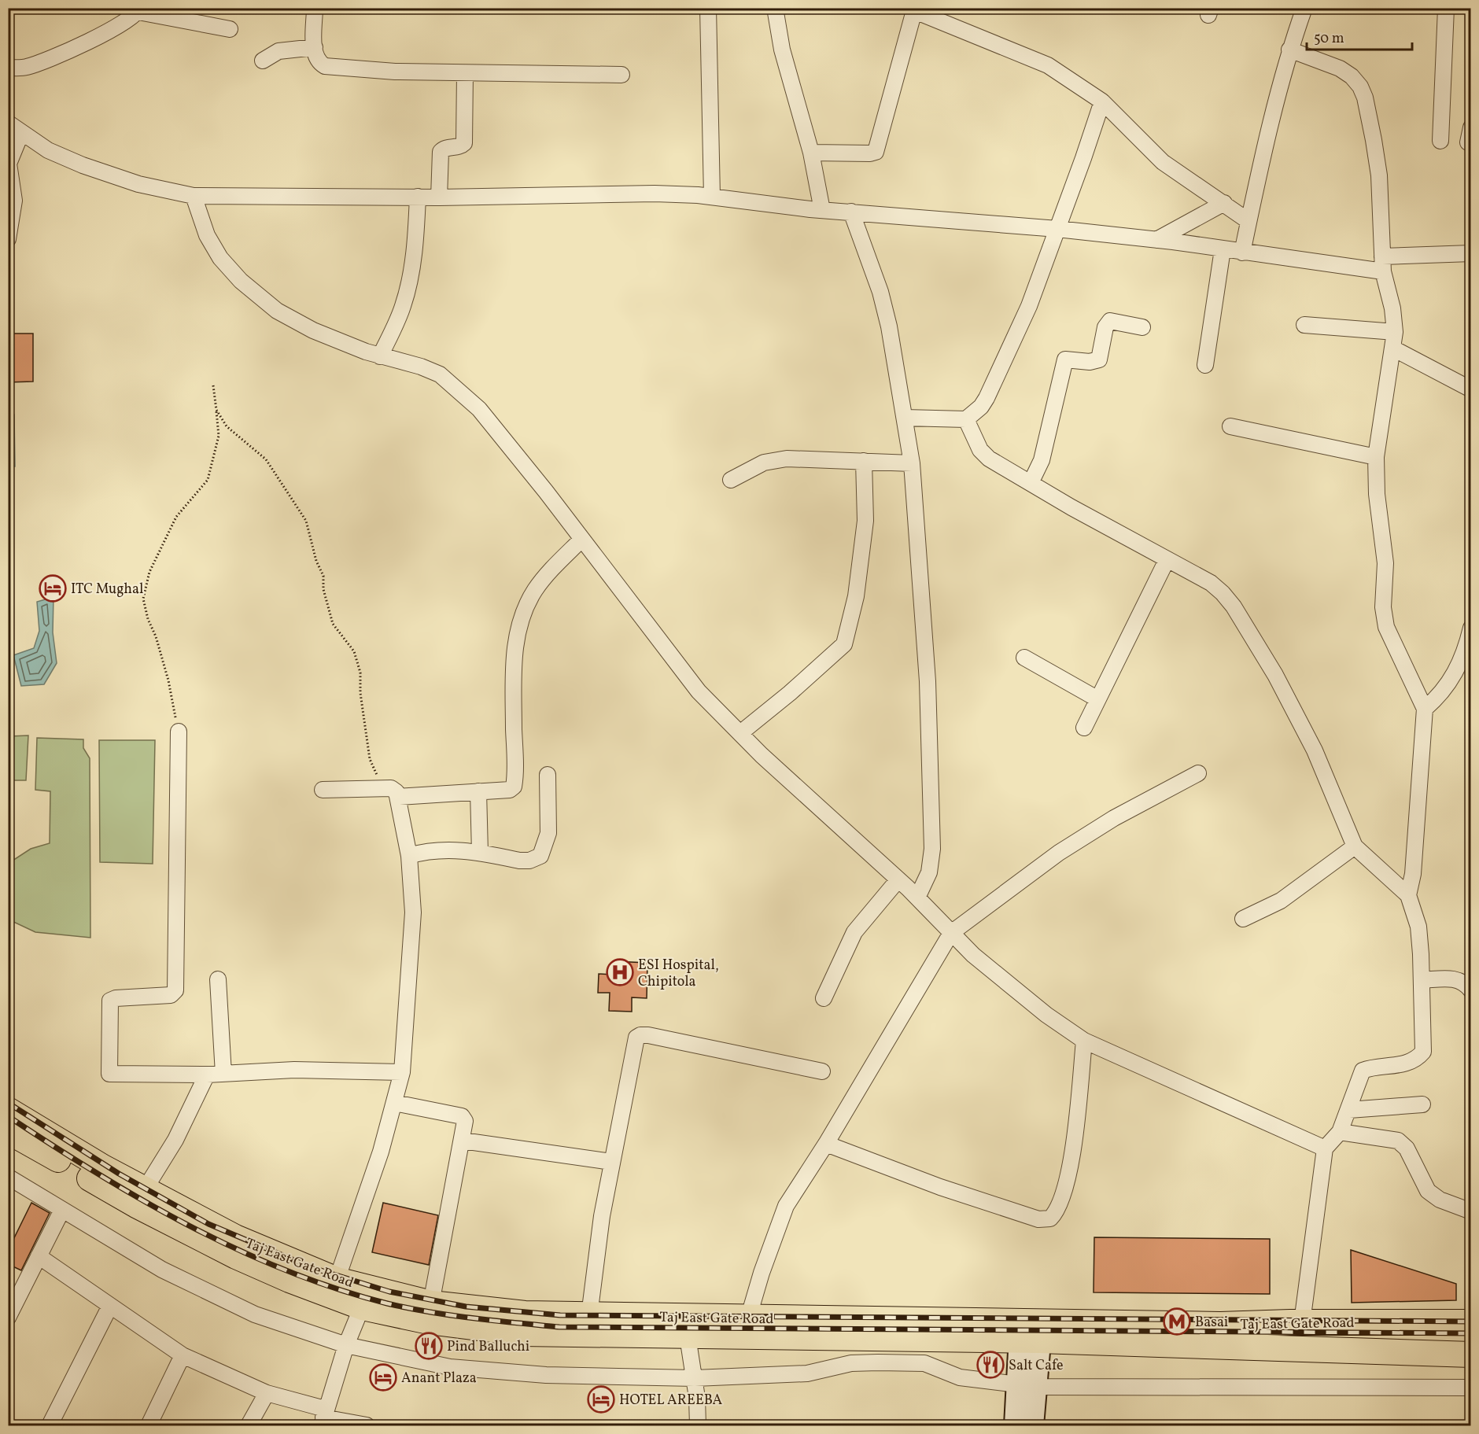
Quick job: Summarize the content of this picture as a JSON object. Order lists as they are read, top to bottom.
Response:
{
  "streets": {
    "main road": ["Taj East Gate Road"]
  },
  "places": {
    "hotel": ["ITC Mughal", "Anant Plaza", "HOTEL AREEBA"],
    "hospital": ["ESI Hospital, Chipitola"],
    "metro station": ["Basai"],
    "restaurant": ["Pind Balluchi", "Salt Cafe"]
  },
  "scale_bar": "50 m"
}
